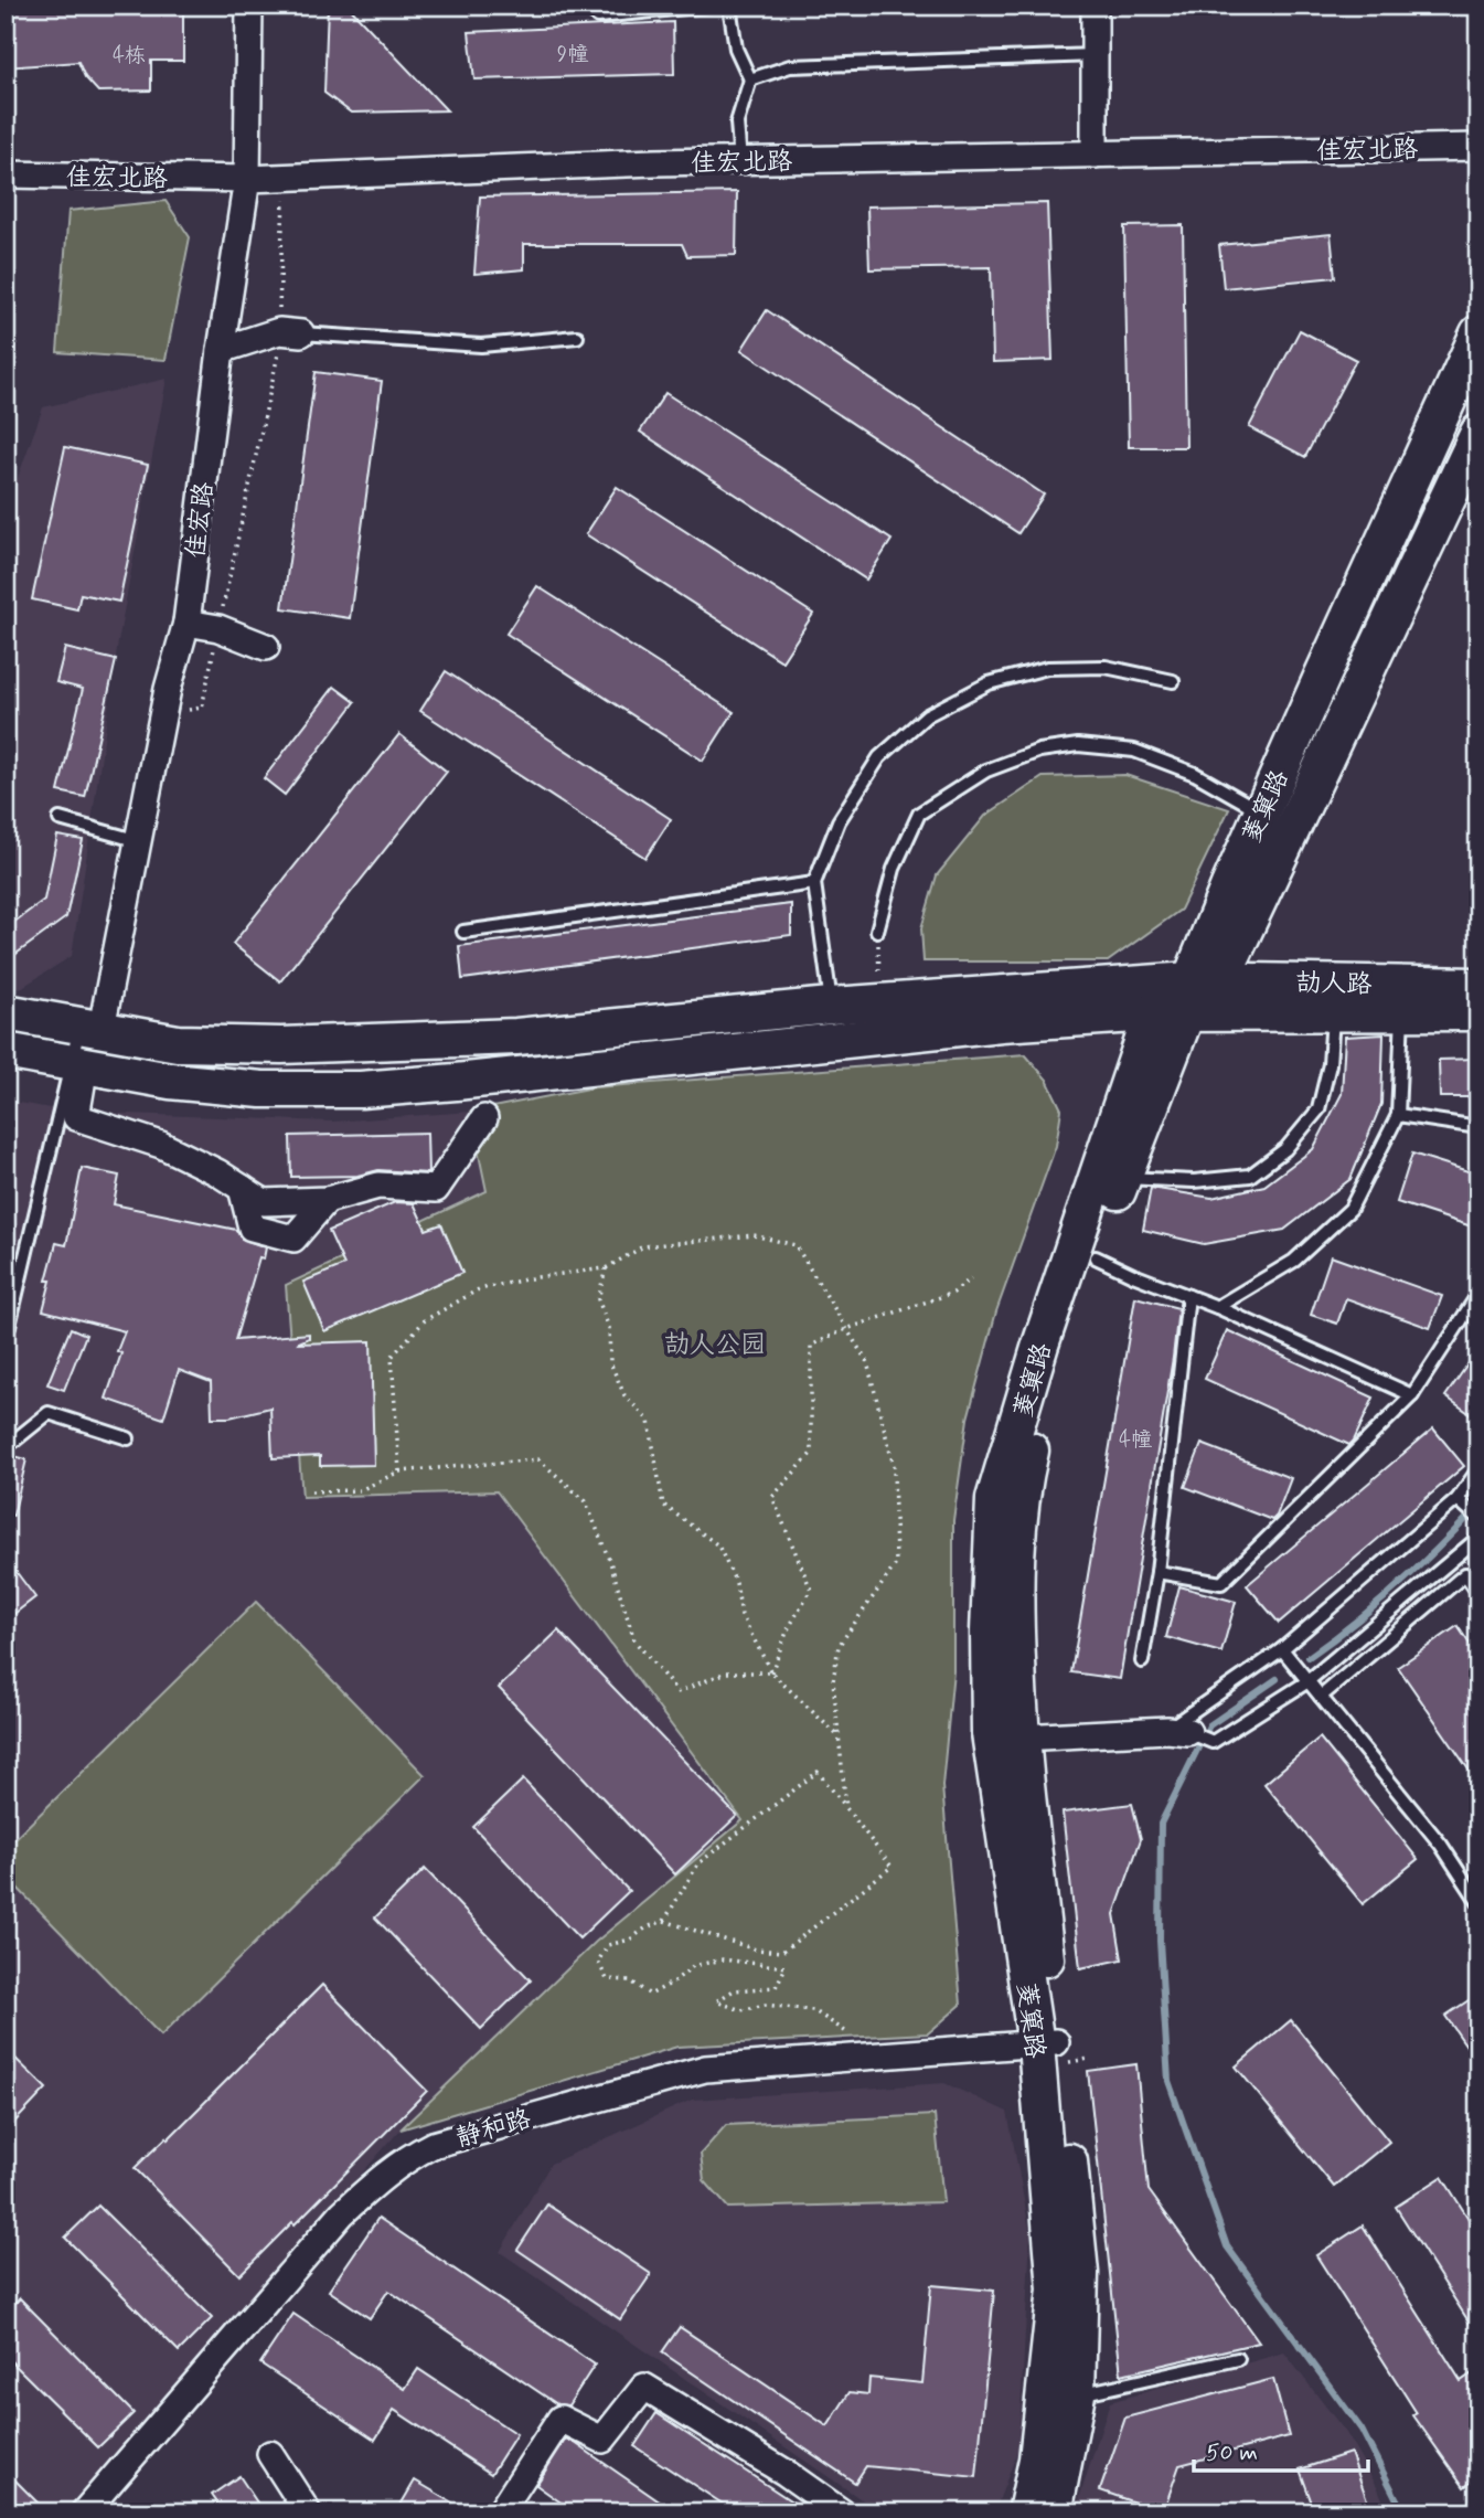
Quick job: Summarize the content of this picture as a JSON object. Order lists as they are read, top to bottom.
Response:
{
  "streets": {
    "street": [
      "佳宏北路",
      "佳宏路",
      "菱窠路",
      "劼人路",
      "静和路"
    ]
  },
  "crossings": [
    ["佳宏北路", "佳宏路"],
    ["菱窠路", "劼人路"],
    ["菱窠路", "静和路"]
  ],
  "parks": ["劼人公园"],
  "house_numbers": ["9幢", "4栋", "4幢"],
  "scale_bar": "50 m"
}
